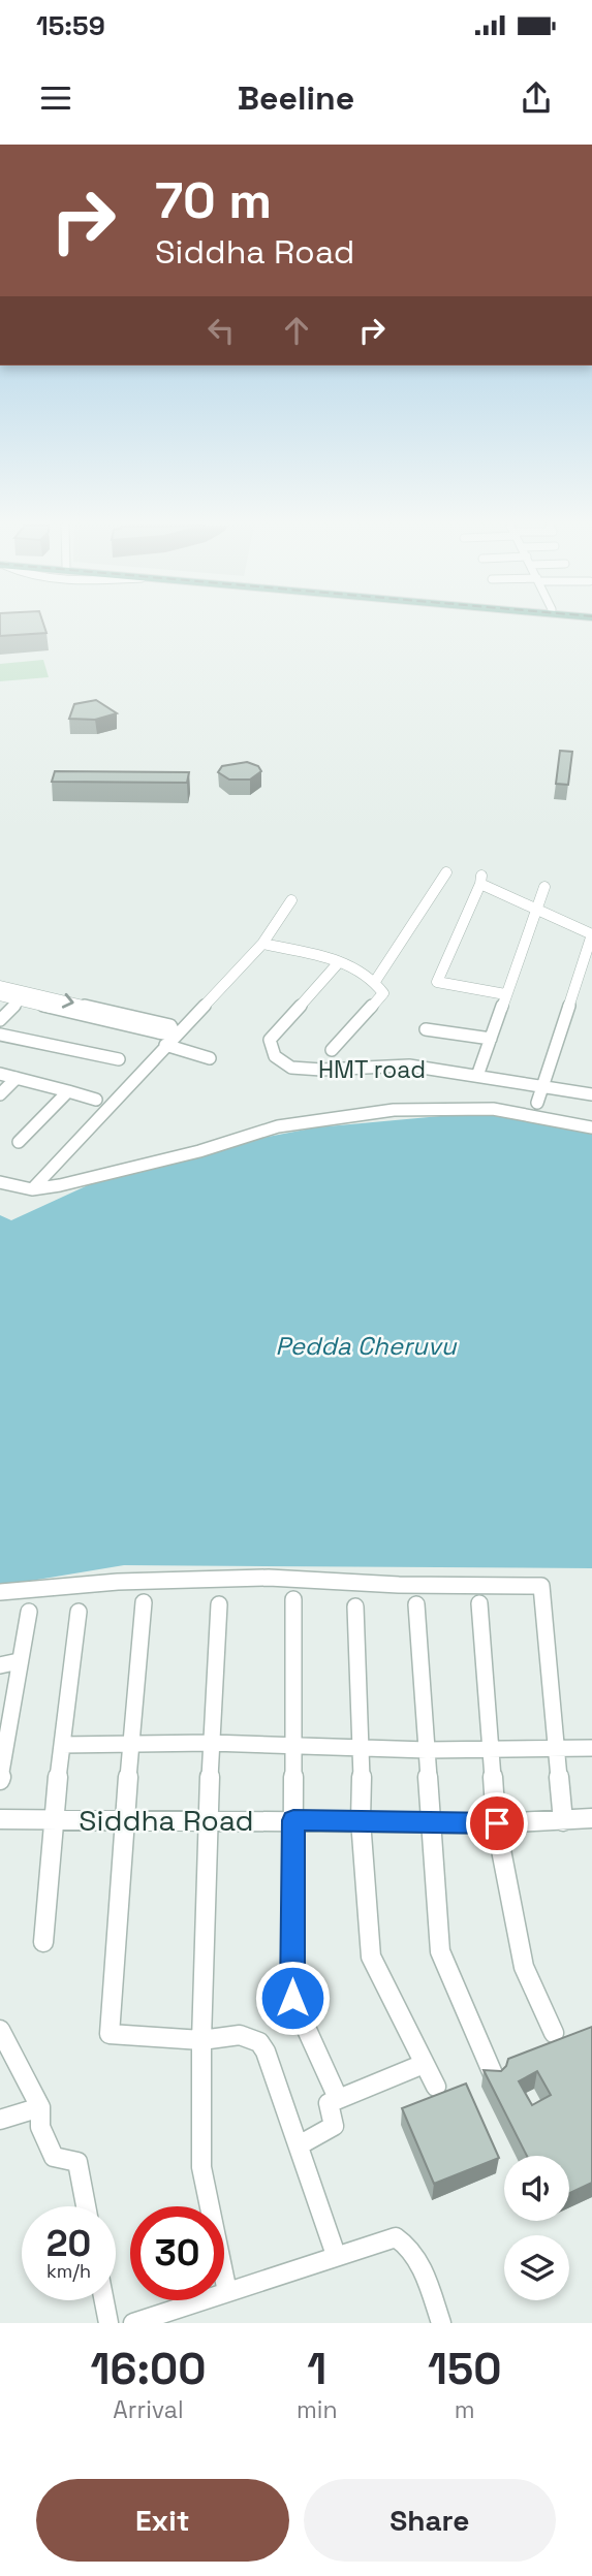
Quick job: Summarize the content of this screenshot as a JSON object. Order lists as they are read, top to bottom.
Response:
{
  "streets": {
    "street": ["HMT road", "Siddha Road"]
  },
  "water": ["Pedda Cheruvu"],
  "page": {
    "status": "15:59",
    "header": "Beeline",
    "turn": ["70 m", "Siddha Road"],
    "speed": "20 km/h",
    "limit": "30",
    "eta": [
      "16:00",
      "Arrival",
      "1",
      "min",
      "150",
      "m"
    ],
    "buttons": ["Exit", "Share"]
  }
}
